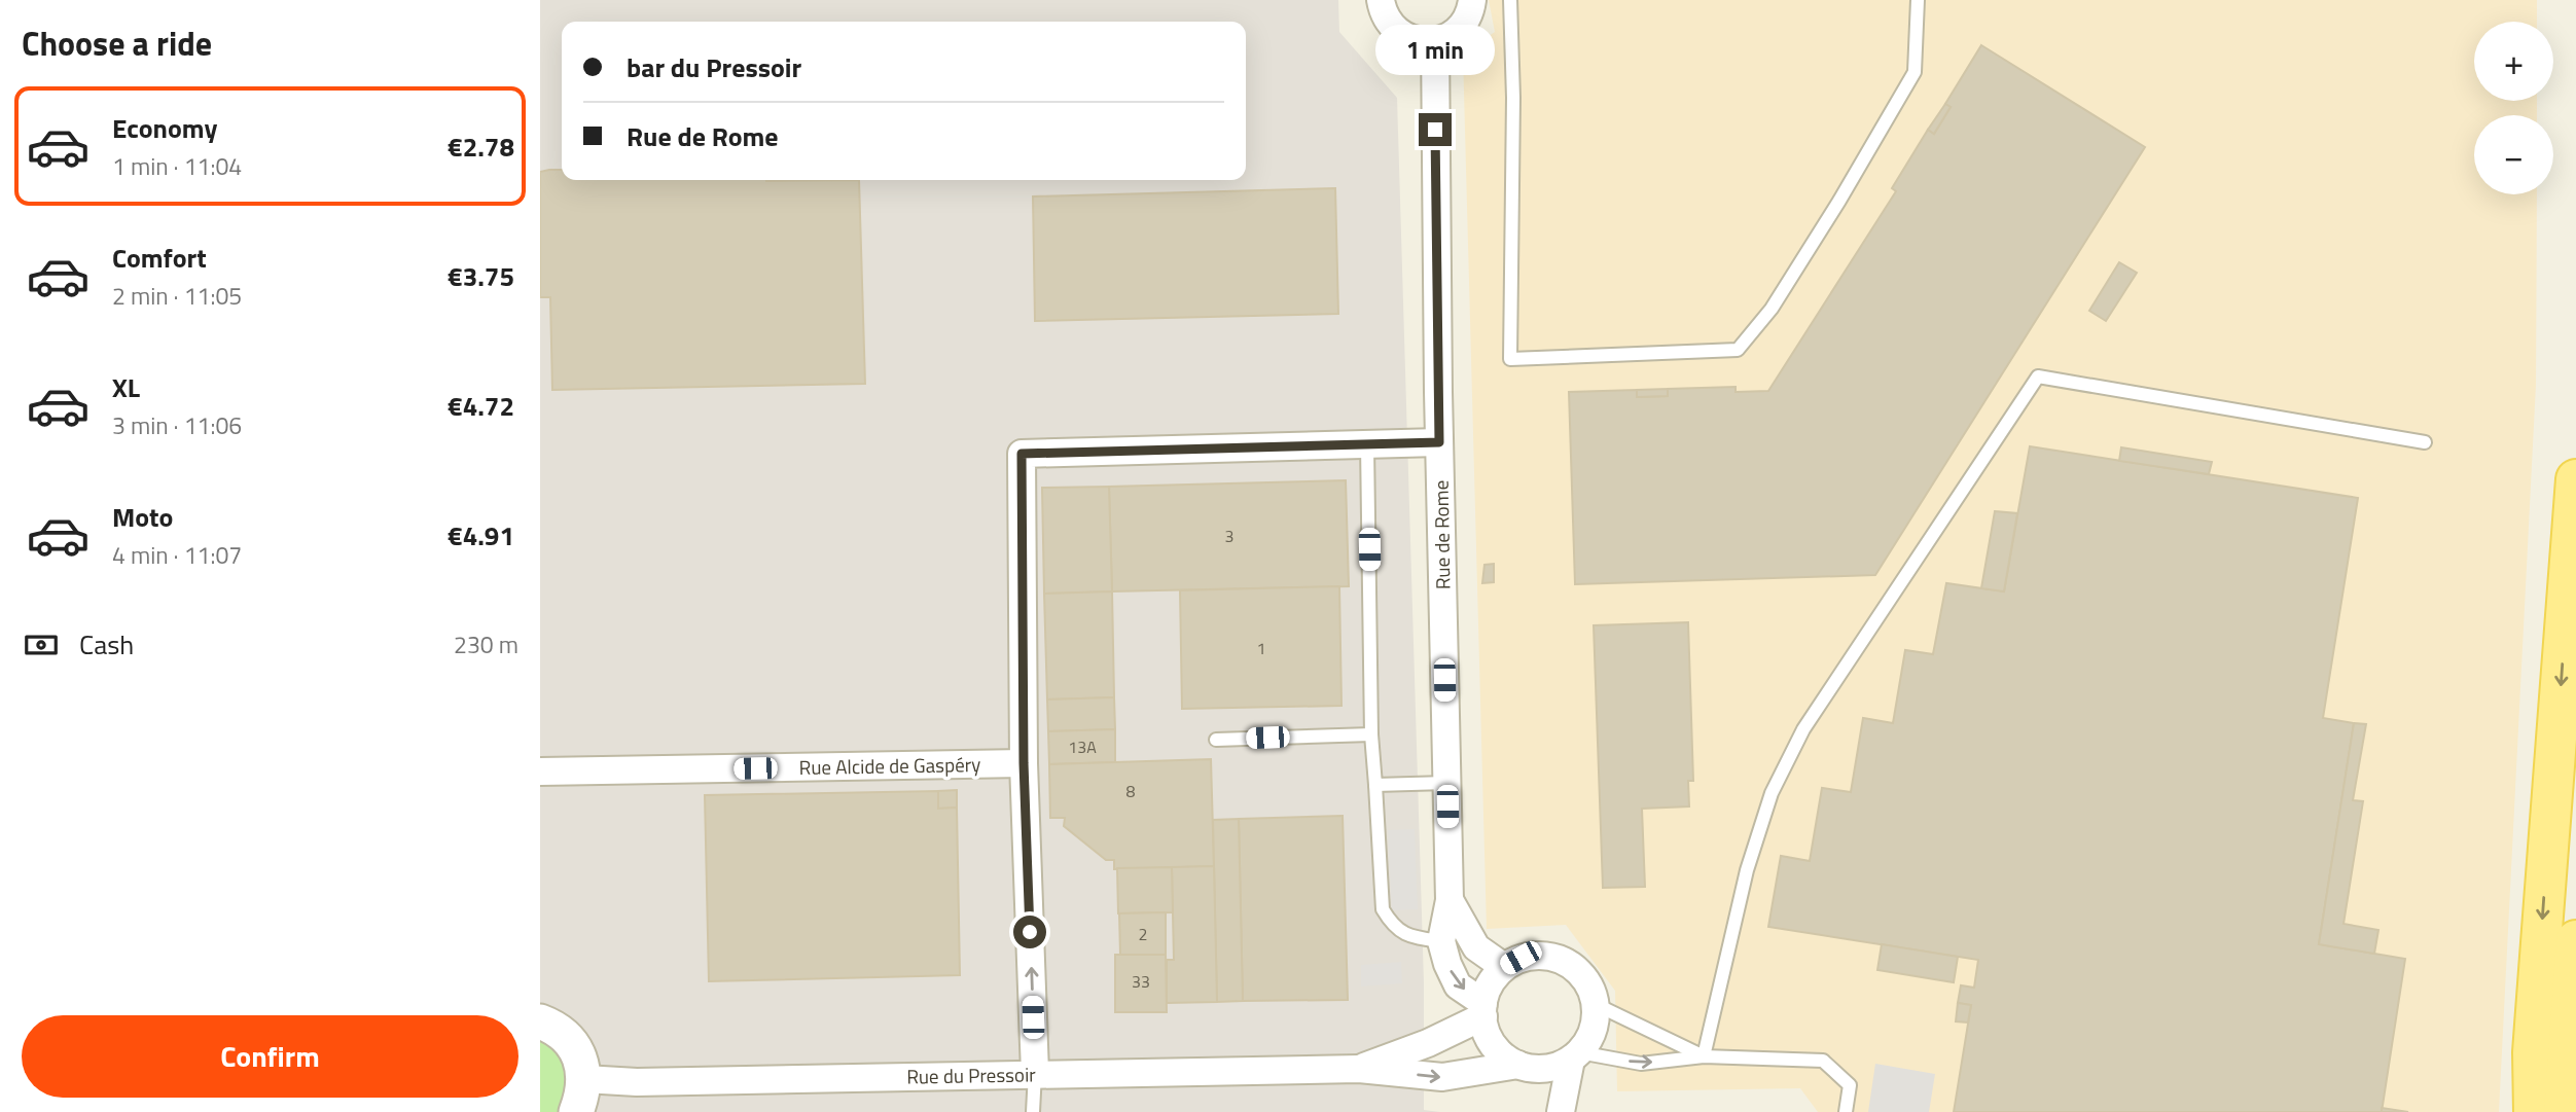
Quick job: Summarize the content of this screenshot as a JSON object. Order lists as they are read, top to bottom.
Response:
{
  "streets": {
    "street": ["Rue de Rome", "Rue Alcide de Gaspéry", "Rue du Pressoir"]
  },
  "crossings": [
    ["Rue de Rome", "Rue du Pressoir"]
  ],
  "house_numbers": [
    "3",
    "1",
    "13A",
    "8",
    "2",
    "33"
  ],
  "page": {
    "heading": "Choose a ride",
    "map_buttons": ["+", "−"],
    "banner": ["bar du Pressoir", "Rue de Rome"],
    "bubble": "1 min",
    "list": [
      {
        "name": "Economy",
        "note": "1 min · 11:04",
        "value": "€2.78"
      },
      {
        "name": "Comfort",
        "note": "2 min · 11:05",
        "value": "€3.75"
      },
      {
        "name": "XL",
        "note": "3 min · 11:06",
        "value": "€4.72"
      },
      {
        "name": "Moto",
        "note": "4 min · 11:07",
        "value": "€4.91"
      }
    ],
    "pay": ["Cash", "230 m"],
    "buttons": "Confirm"
  }
}
